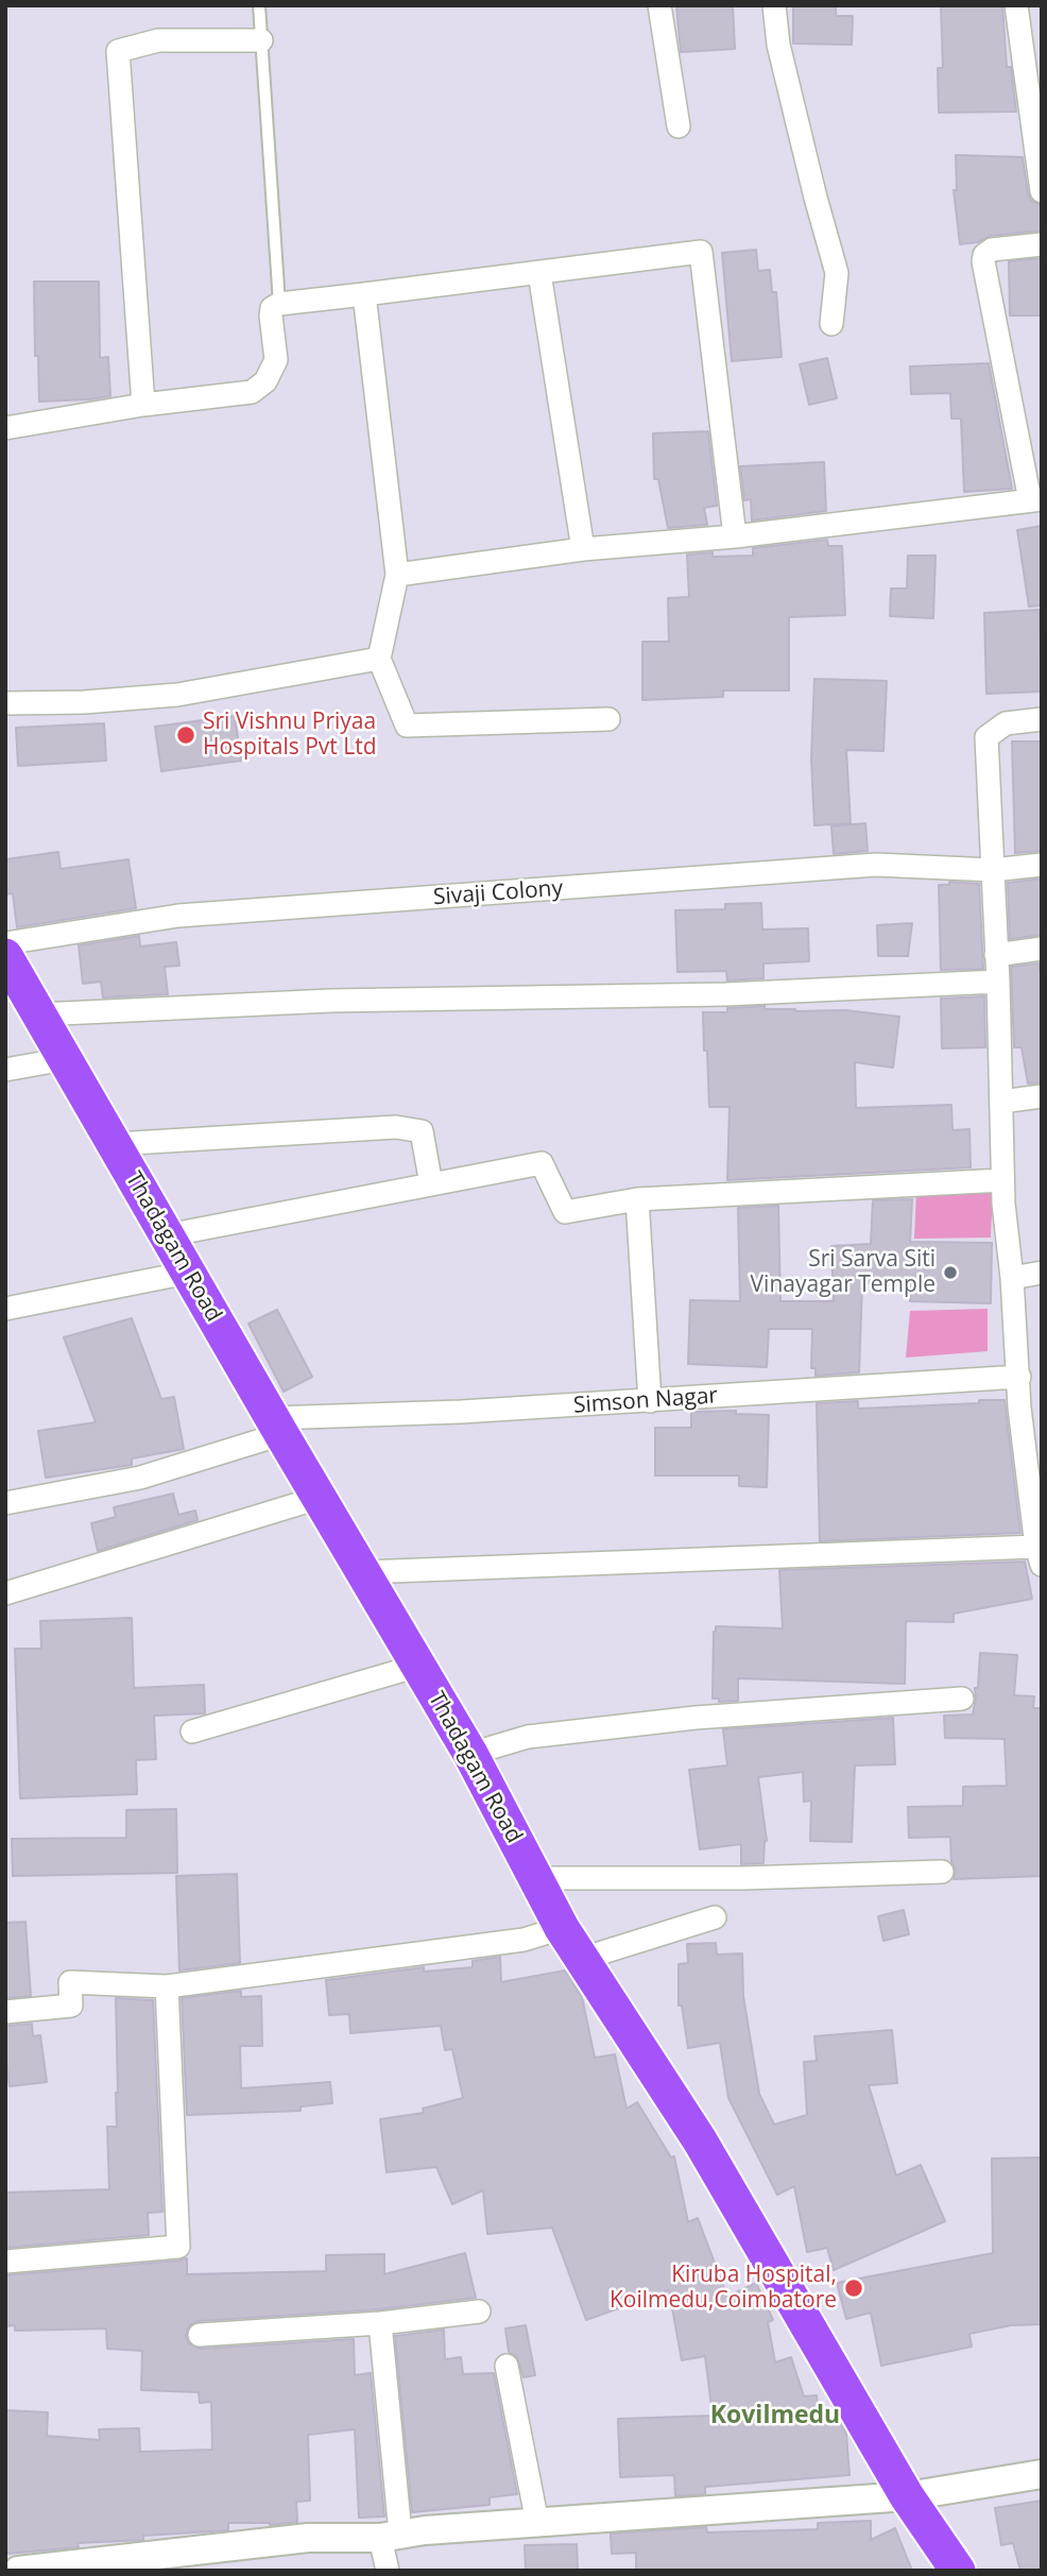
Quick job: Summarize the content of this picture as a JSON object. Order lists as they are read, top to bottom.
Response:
{
  "streets": {
    "main road": ["Thadagam Road"],
    "street": ["Sivaji Colony", "Simson Nagar"]
  },
  "crossings": [
    ["Thadagam Road", "Simson Nagar"]
  ],
  "districts": ["Kovilmedu"],
  "places": ["Sri Vishnu Priyaa Hospitals Pvt Ltd", "Sri Sarva Siti Vinayagar Temple", "Kiruba Hospital, Koilmedu,Coimbatore"]
}
